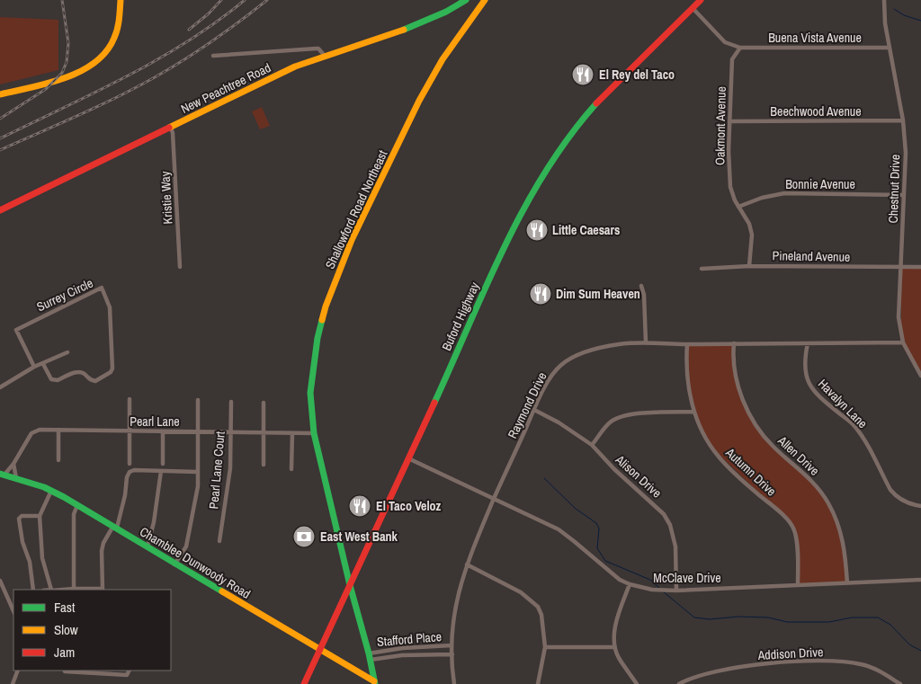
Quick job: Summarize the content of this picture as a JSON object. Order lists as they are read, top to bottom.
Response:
{
  "streets": {
    "street": [
      "Buena Vista Avenue",
      "New Peachtree Road",
      "Beechwood Avenue",
      "Oakmont Avenue",
      "Bonnie Avenue",
      "Chestnut Drive",
      "Kristie Way",
      "Shallowford Road Northeast",
      "Pineland Avenue",
      "Surrey Circle",
      "Buford Highway",
      "Havalyn Lane",
      "Raymond Drive",
      "Pearl Lane",
      "Allen Drive",
      "Pearl Lane Court",
      "Autumn Drive",
      "Alison Drive",
      "Chamblee Dunwoody Road",
      "McClave Drive",
      "Stafford Place",
      "Addison Drive"
    ]
  },
  "crossings": [
    ["Buena Vista Avenue", "Oakmont Avenue"],
    ["Buena Vista Avenue", "Chestnut Drive"],
    ["New Peachtree Road", "Kristie Way"],
    ["Beechwood Avenue", "Oakmont Avenue"],
    ["Beechwood Avenue", "Chestnut Drive"],
    ["Oakmont Avenue", "Bonnie Avenue"],
    ["Oakmont Avenue", "Pineland Avenue"],
    ["Bonnie Avenue", "Chestnut Drive"],
    ["Chestnut Drive", "Pineland Avenue"],
    ["Chestnut Drive", "Raymond Drive"],
    ["Shallowford Road Northeast", "Buford Highway"],
    ["Shallowford Road Northeast", "Pearl Lane"],
    ["Shallowford Road Northeast", "Chamblee Dunwoody Road"],
    ["Shallowford Road Northeast", "Stafford Place"],
    ["Buford Highway", "Chamblee Dunwoody Road"],
    ["Buford Highway", "McClave Drive"],
    ["Havalyn Lane", "Raymond Drive"],
    ["Raymond Drive", "Allen Drive"],
    ["Raymond Drive", "Autumn Drive"],
    ["Raymond Drive", "Alison Drive"],
    ["Raymond Drive", "McClave Drive"],
    ["Raymond Drive", "Stafford Place"],
    ["Pearl Lane", "Pearl Lane Court"],
    ["Pearl Lane", "Chamblee Dunwoody Road"],
    ["Allen Drive", "McClave Drive"],
    ["Autumn Drive", "McClave Drive"],
    ["Alison Drive", "McClave Drive"]
  ],
  "places": {
    "restaurant": [
      "El Rey del Taco",
      "Little Caesars",
      "Dim Sum Heaven",
      "El Taco Veloz"
    ],
    "bank": ["East West Bank"]
  },
  "legend": ["Fast", "Slow", "Jam"]
}
